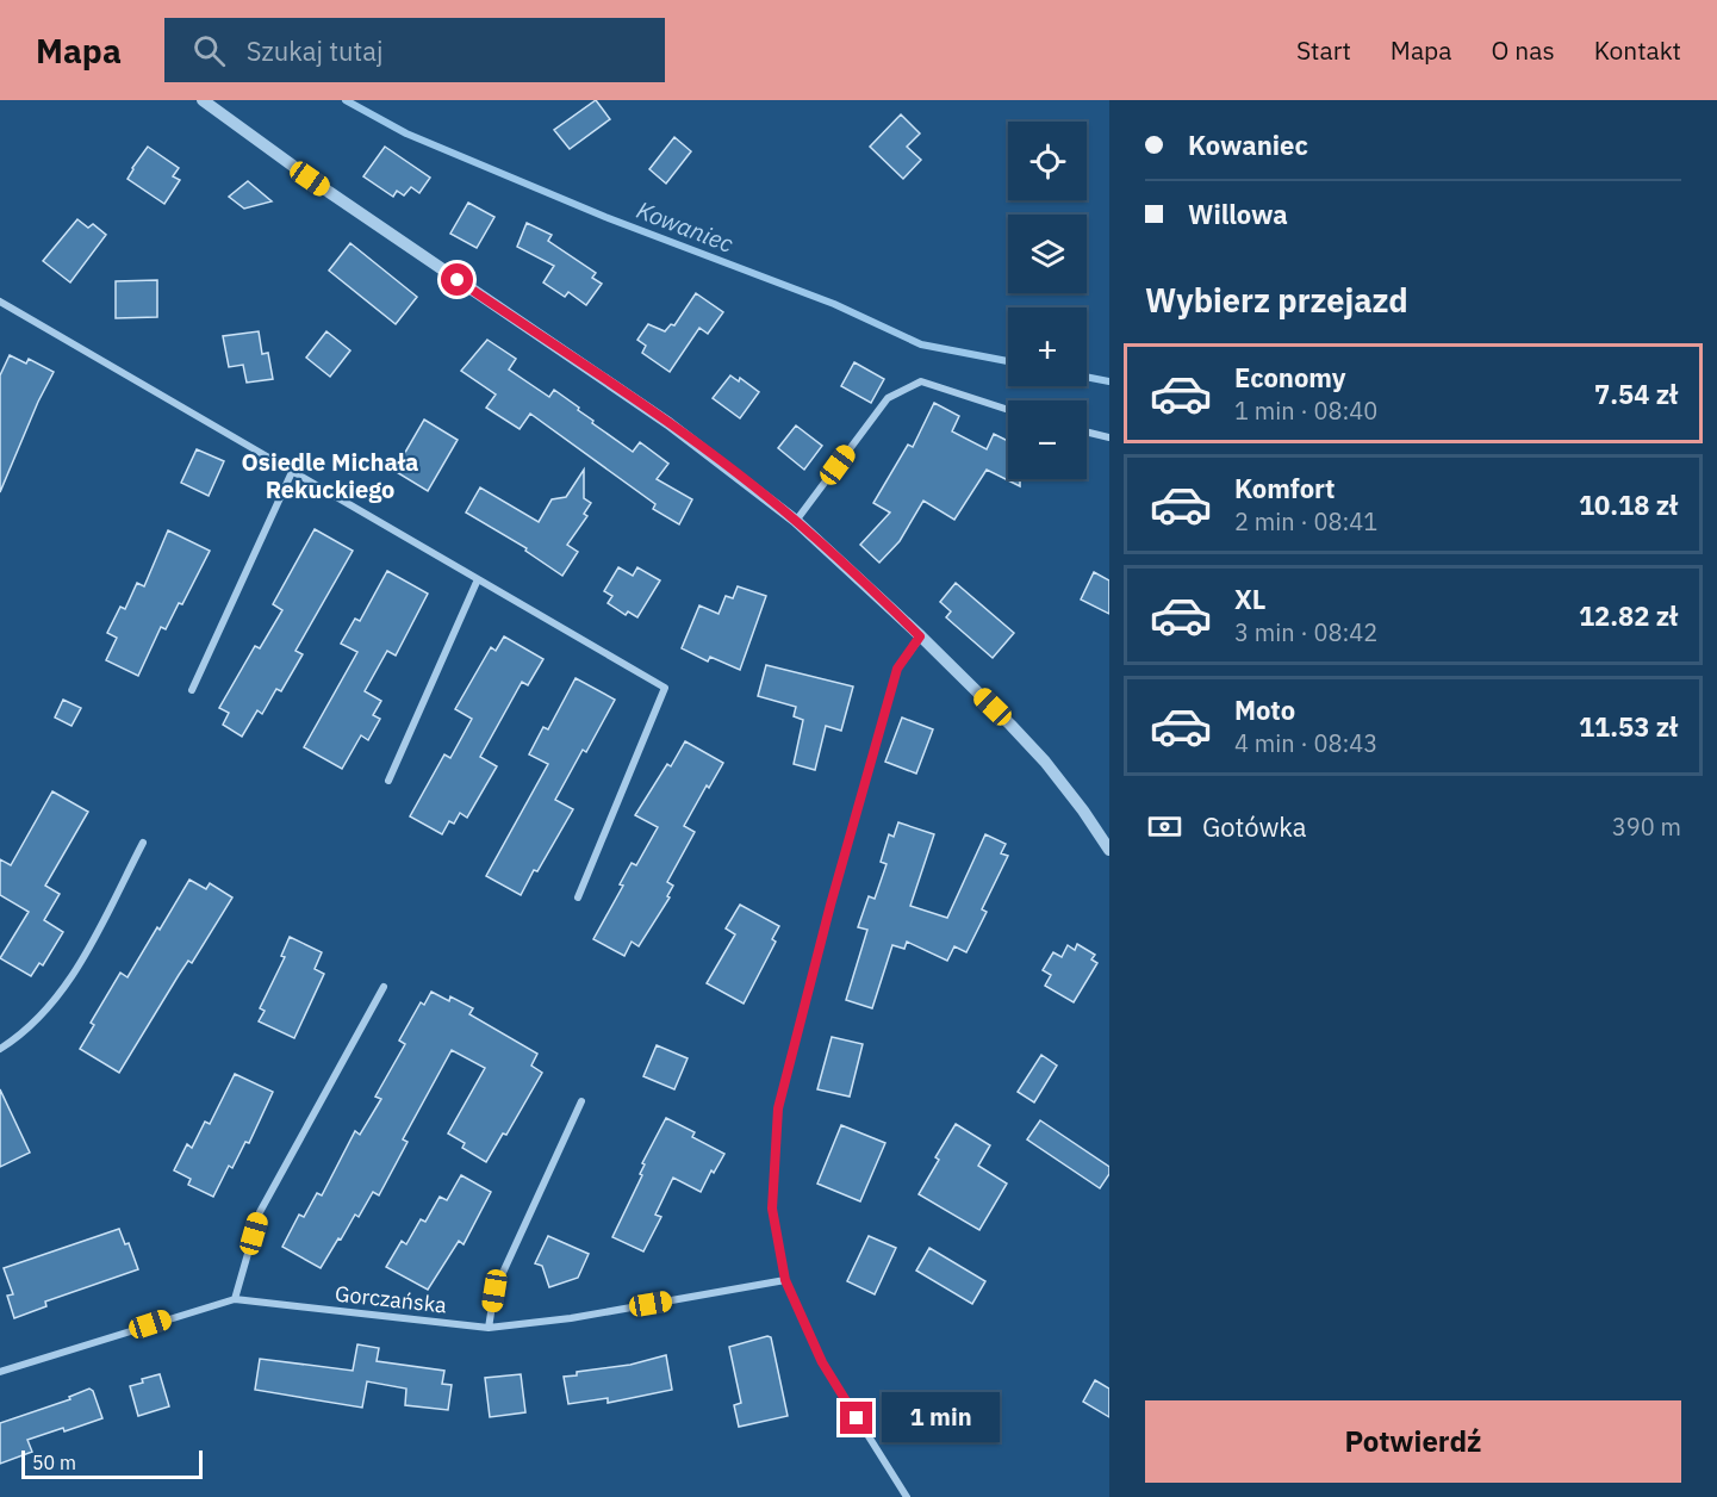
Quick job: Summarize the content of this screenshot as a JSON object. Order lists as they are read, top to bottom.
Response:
{
  "streets": {
    "street": ["Gorczańska"]
  },
  "districts": ["Osiedle Michała Rekuckiego"],
  "water": ["Kowaniec"],
  "scale_bar": "50 m",
  "page": {
    "header": "Mapa",
    "search": "Szukaj tutaj",
    "nav": [
      "Start",
      "Mapa",
      "O nas",
      "Kontakt"
    ],
    "banner": ["Kowaniec", "Willowa"],
    "map_buttons": ["+", "−"],
    "heading": "Wybierz przejazd",
    "list": [
      {
        "name": "Economy",
        "note": "1 min · 08:40",
        "value": "7.54 zł"
      },
      {
        "name": "Komfort",
        "note": "2 min · 08:41",
        "value": "10.18 zł"
      },
      {
        "name": "XL",
        "note": "3 min · 08:42",
        "value": "12.82 zł"
      },
      {
        "name": "Moto",
        "note": "4 min · 08:43",
        "value": "11.53 zł"
      }
    ],
    "pay": ["Gotówka", "390 m"],
    "buttons": "Potwierdź",
    "bubble": "1 min",
    "scale": "50 m"
  }
}
